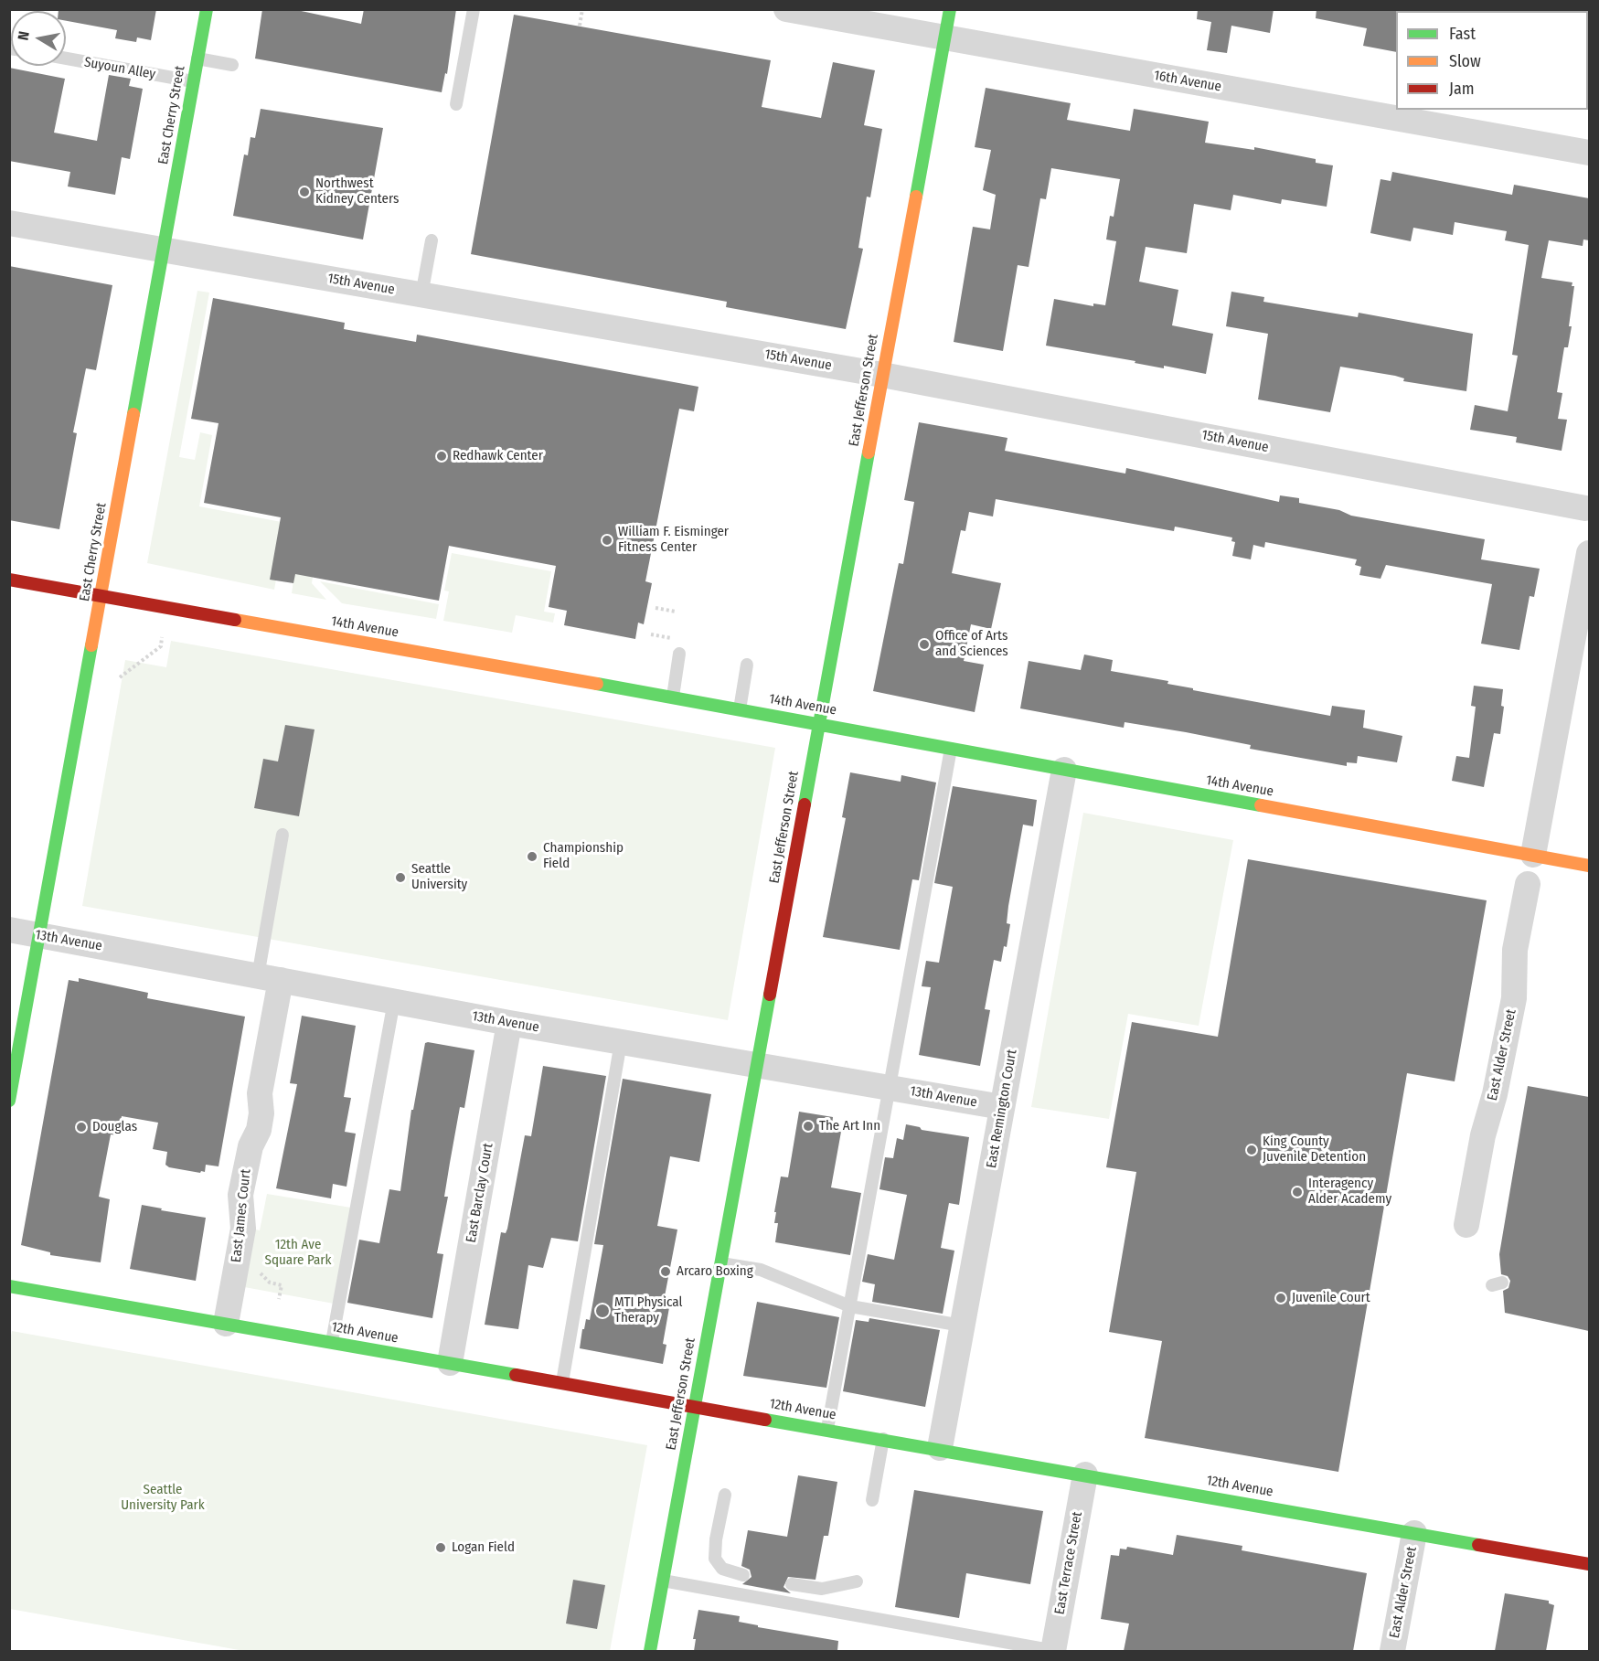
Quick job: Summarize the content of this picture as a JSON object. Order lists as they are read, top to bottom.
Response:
{
  "streets": {
    "street": [
      "16th Avenue",
      "East Cherry Street",
      "15th Avenue",
      "East Jefferson Street",
      "14th Avenue",
      "13th Avenue",
      "East Alder Street",
      "East Remington Court",
      "East Barclay Court",
      "East James Court",
      "12th Avenue",
      "East Terrace Street"
    ],
    "lane": ["Suyoun Alley"]
  },
  "crossings": [
    ["Suyoun Alley", "East Cherry Street"],
    ["16th Avenue", "East Jefferson Street"],
    ["East Cherry Street", "15th Avenue"],
    ["East Cherry Street", "14th Avenue"],
    ["East Cherry Street", "13th Avenue"],
    ["15th Avenue", "East Jefferson Street"],
    ["East Jefferson Street", "14th Avenue"],
    ["East Jefferson Street", "13th Avenue"],
    ["East Jefferson Street", "12th Avenue"],
    ["14th Avenue", "East Remington Court"],
    ["13th Avenue", "East Remington Court"],
    ["13th Avenue", "East Barclay Court"],
    ["13th Avenue", "East James Court"],
    ["East Alder Street", "12th Avenue"],
    ["East Remington Court", "12th Avenue"],
    ["East Barclay Court", "12th Avenue"],
    ["East James Court", "12th Avenue"],
    ["12th Avenue", "East Terrace Street"]
  ],
  "parks": ["12th Ave Square Park", "Seattle University Park"],
  "places": [
    "Northwest Kidney Centers",
    "Redhawk Center",
    "William F. Eisminger Fitness Center",
    "Office of Arts and Sciences",
    "Championship Field",
    "Seattle University",
    "The Art Inn",
    "Douglas",
    "King County Juvenile Detention",
    "Interagency Alder Academy",
    "Arcaro Boxing",
    "Juvenile Court",
    "MTI Physical Therapy",
    "Logan Field"
  ],
  "legend": ["Fast", "Slow", "Jam"],
  "north": "left"
}
